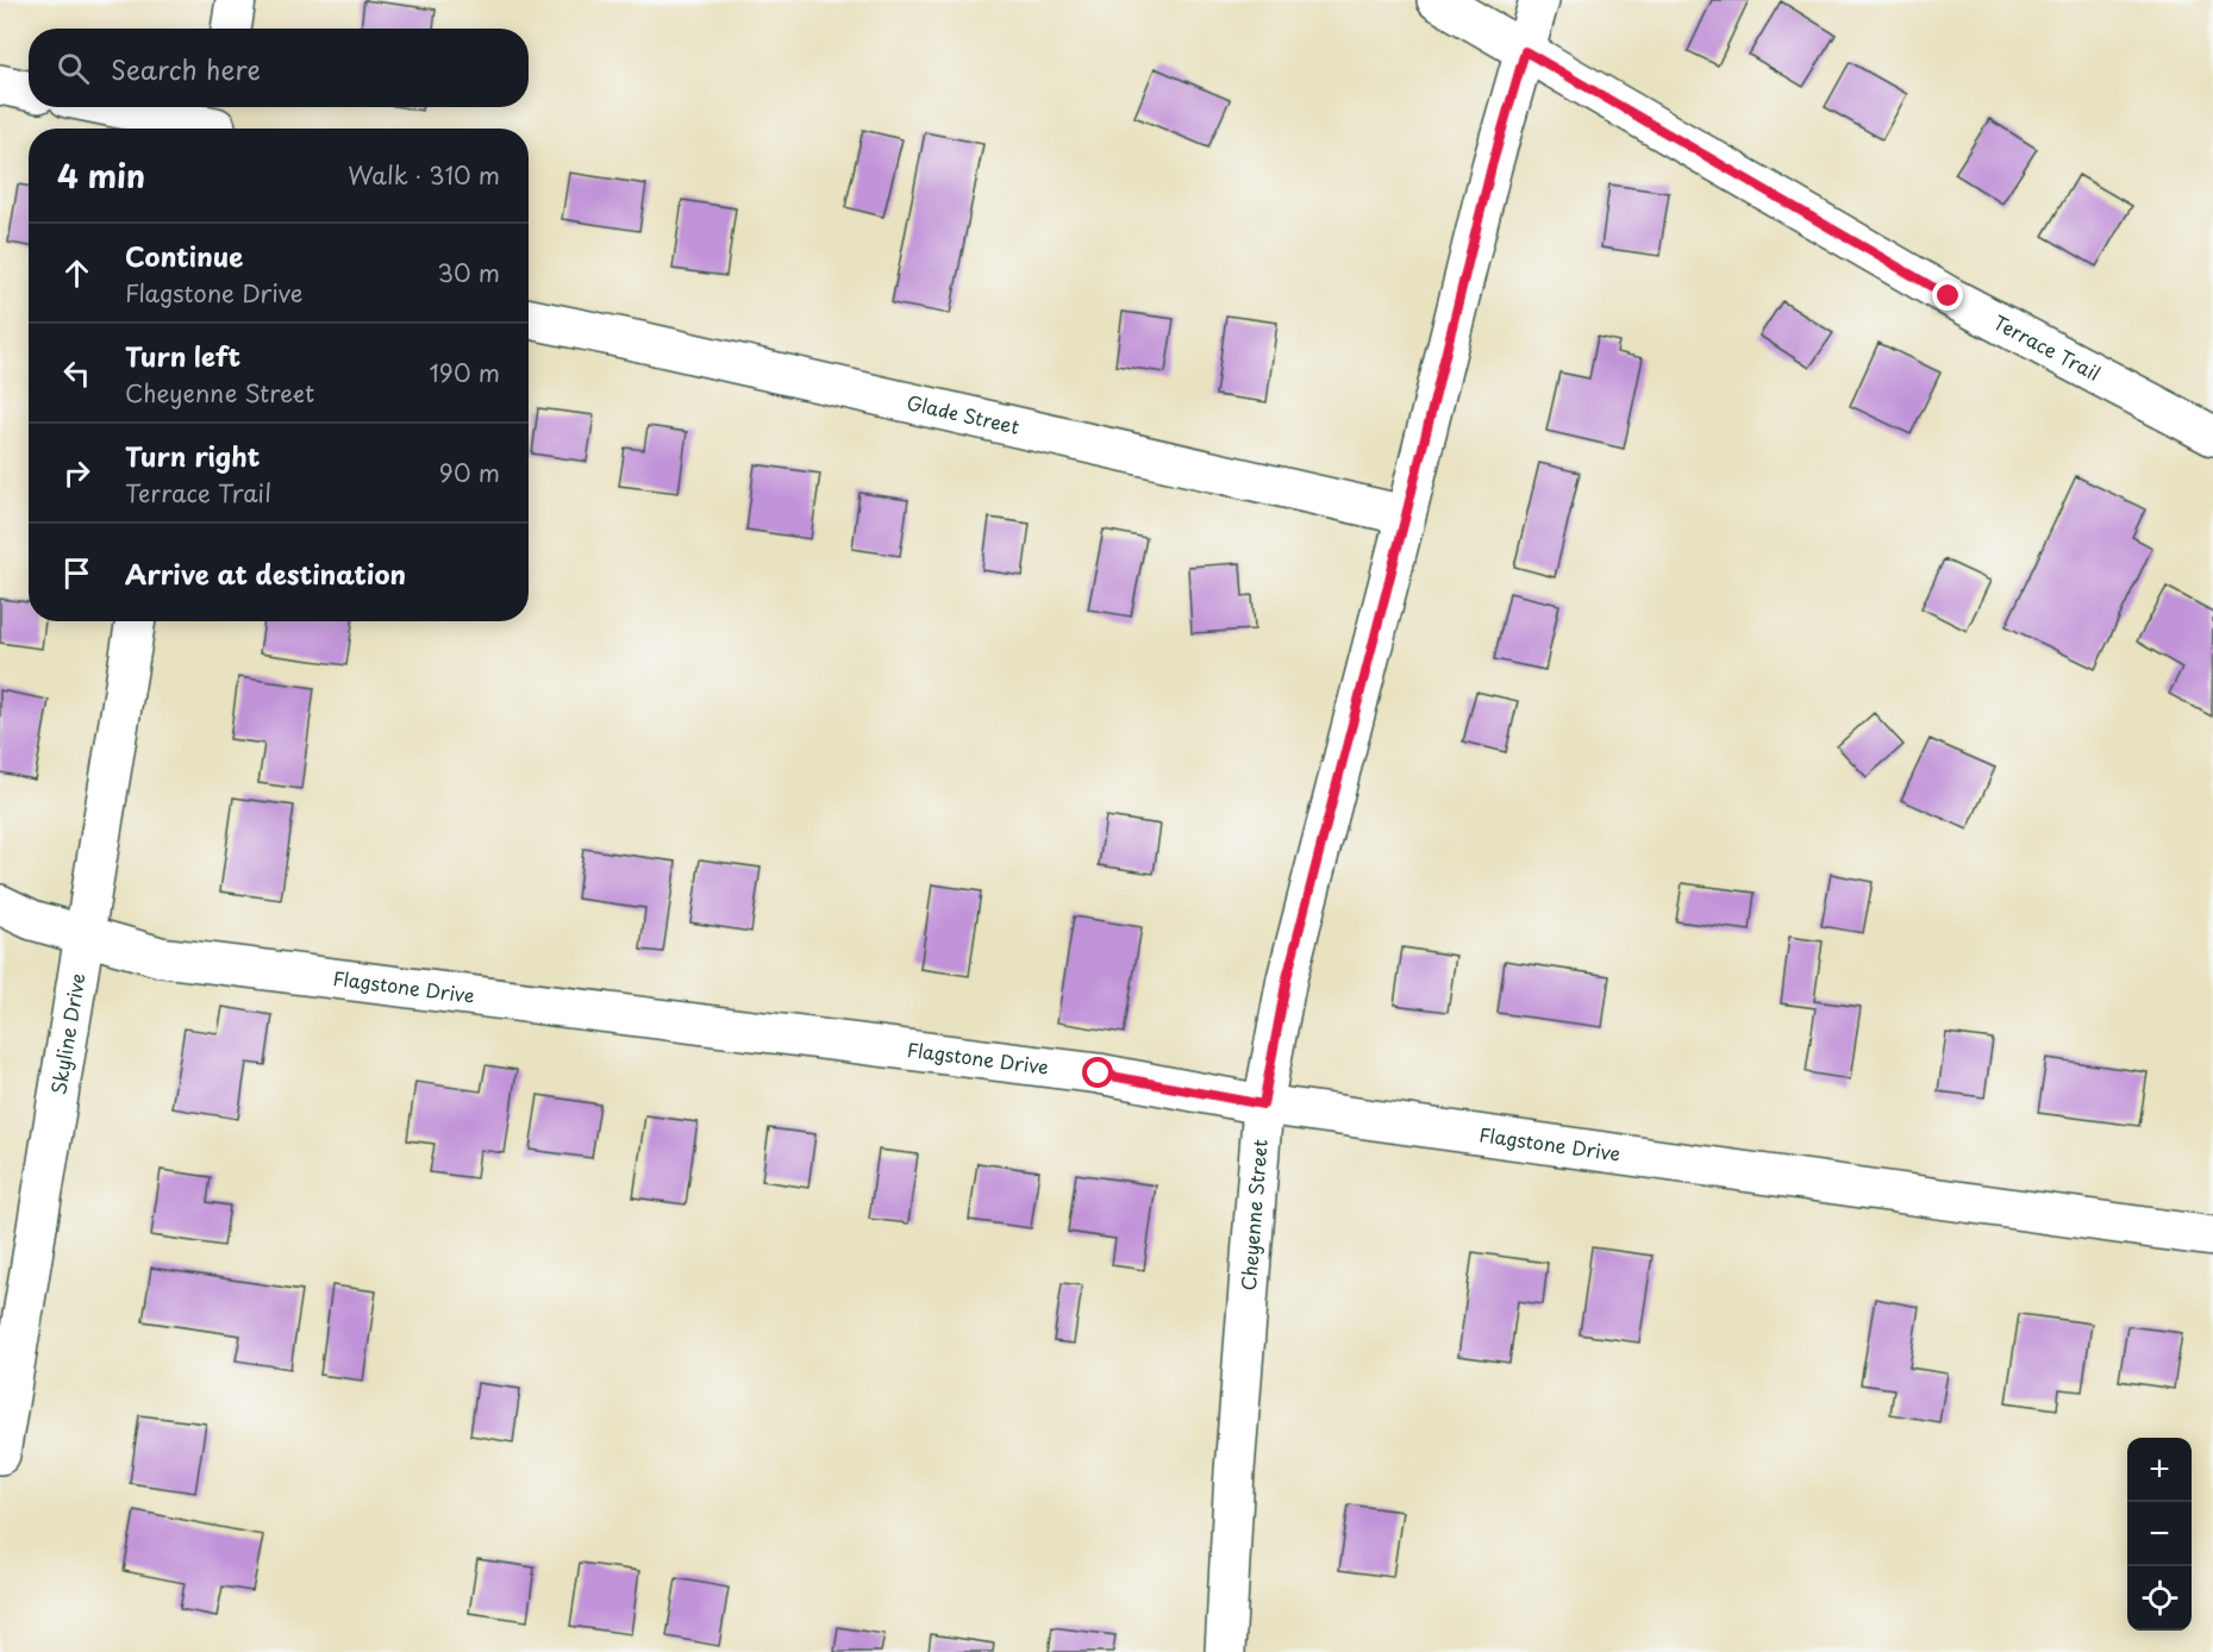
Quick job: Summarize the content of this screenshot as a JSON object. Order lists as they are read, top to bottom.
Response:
{
  "streets": {
    "street": [
      "Terrace Trail",
      "Glade Street",
      "Flagstone Drive",
      "Skyline Drive",
      "Cheyenne Street"
    ]
  },
  "crossings": [
    ["Terrace Trail", "Cheyenne Street"],
    ["Glade Street", "Cheyenne Street"],
    ["Flagstone Drive", "Skyline Drive"],
    ["Flagstone Drive", "Cheyenne Street"]
  ],
  "page": {
    "search": "Search here",
    "heading": ["4 min", "Walk · 310 m"],
    "list": [
      ["Continue", "Flagstone Drive", "30 m"],
      ["Turn left", "Cheyenne Street", "190 m"],
      ["Turn right", "Terrace Trail", "90 m"],
      "Arrive at destination"
    ],
    "map_buttons": ["+", "−"]
  }
}
